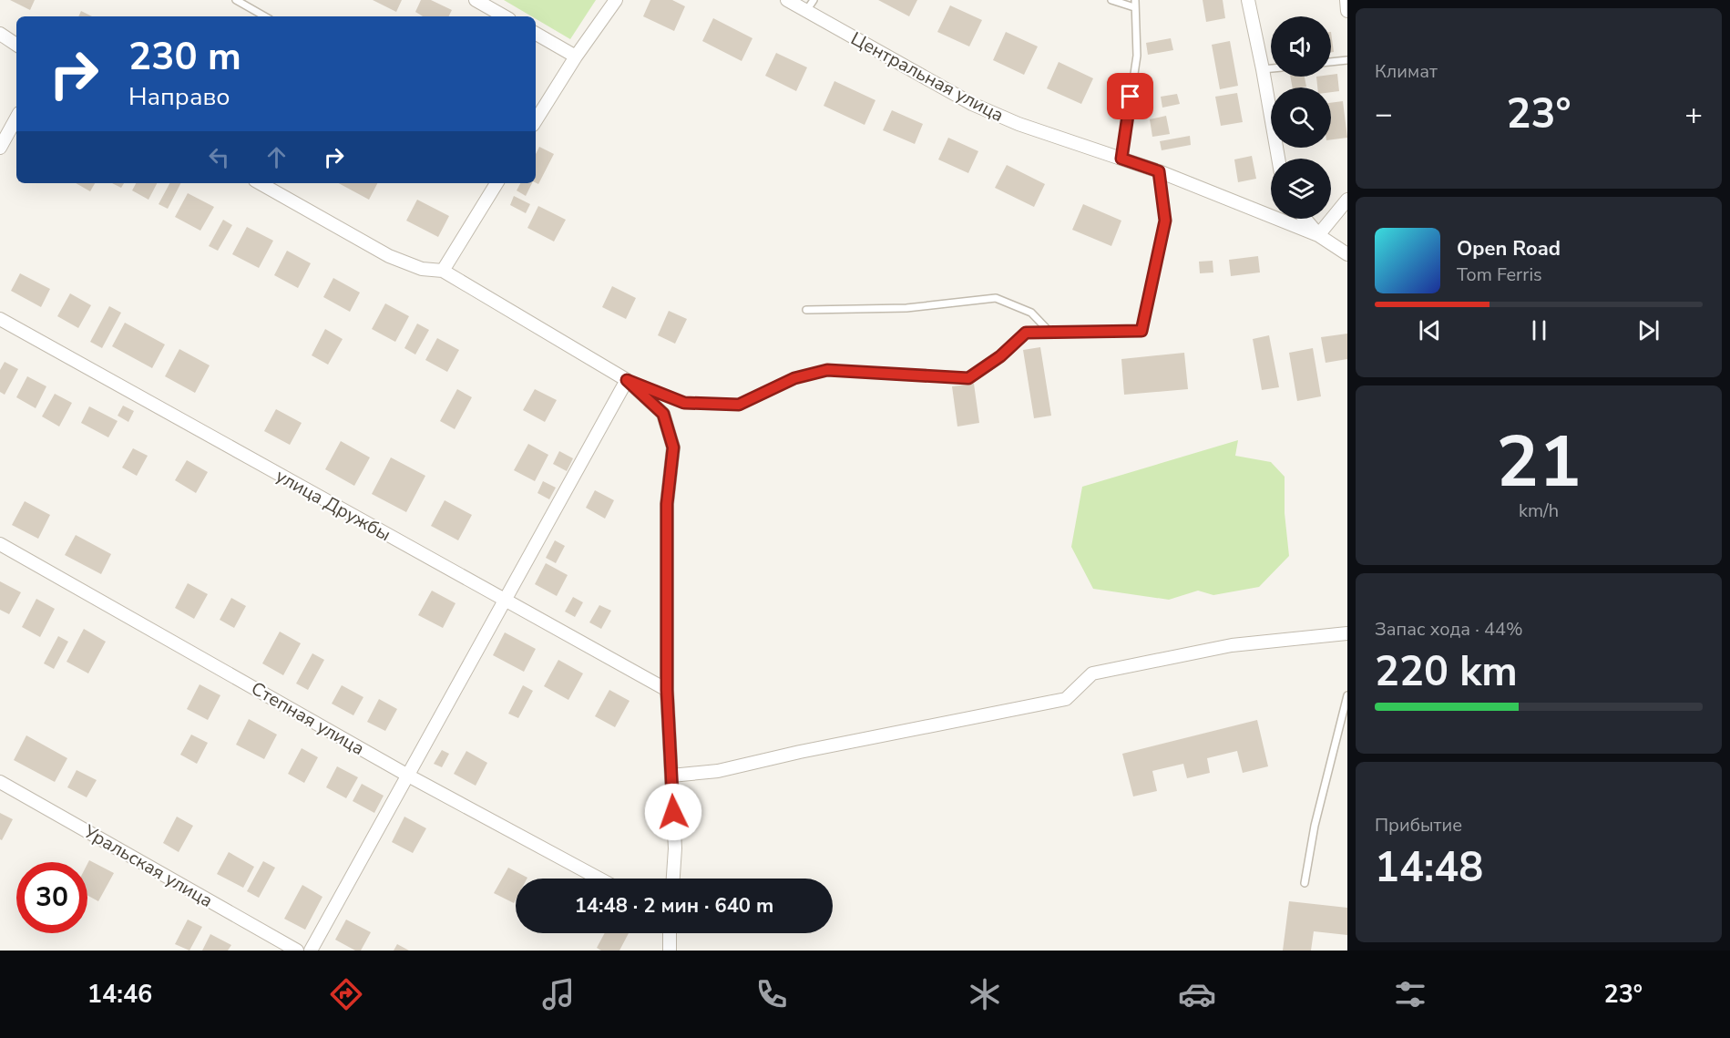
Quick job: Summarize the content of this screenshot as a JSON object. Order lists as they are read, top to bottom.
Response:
{
  "streets": {
    "street": [
      "Центральная улица",
      "улица Дружбы",
      "Степная улица",
      "Уральская улица"
    ]
  },
  "page": {
    "tile": [
      "Климат",
      ["21", "km/h"],
      ["Запас хода · 44%", "220 km"],
      ["Прибытие", "14:48"]
    ],
    "turn": ["230 m", "Направо"],
    "heat": ["−", "23°", "+"],
    "song": ["Open Road", "Tom Ferris"],
    "limit": "30",
    "trip": "14:48 · 2 мин · 640 m",
    "tabs": ["14:46", "23°"]
  }
}
